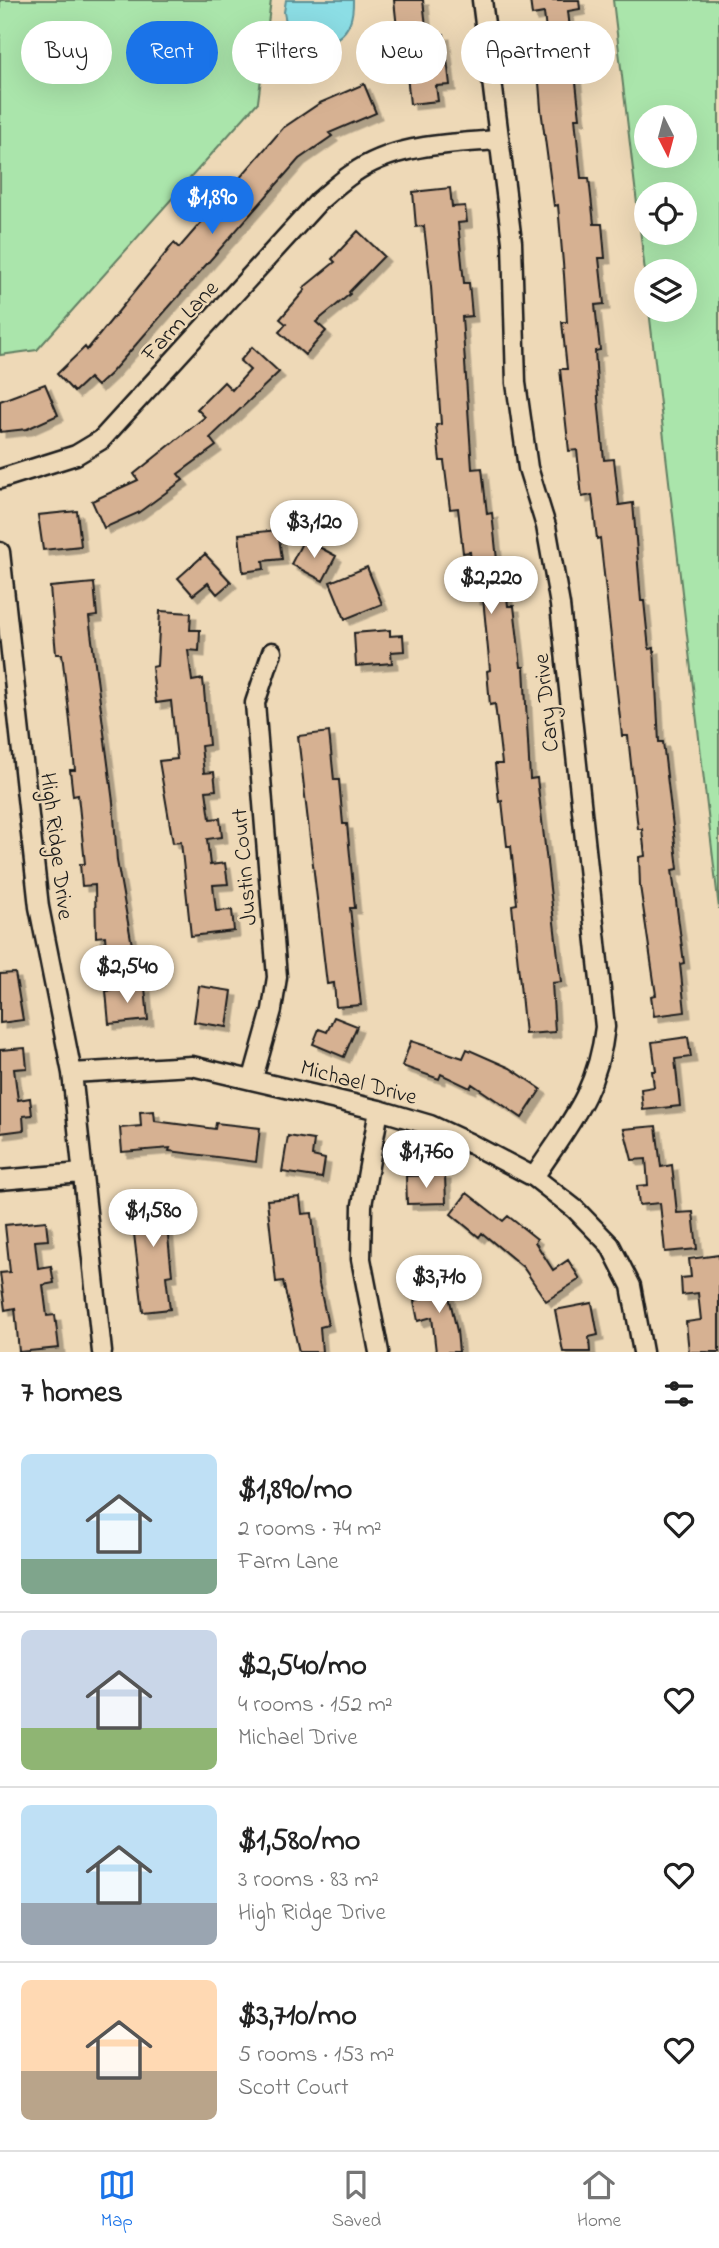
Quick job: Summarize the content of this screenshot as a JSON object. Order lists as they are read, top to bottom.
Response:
{
  "streets": {
    "street": [
      "Farm Lane",
      "Cary Drive",
      "High Ridge Drive",
      "Justin Court",
      "Michael Drive"
    ]
  },
  "crossings": [
    ["Farm Lane", "Cary Drive"],
    ["Cary Drive", "Michael Drive"],
    ["High Ridge Drive", "Michael Drive"],
    ["Justin Court", "Michael Drive"]
  ],
  "north": "bottom",
  "page": {
    "chip": [
      "Buy",
      "Rent",
      "Filters",
      "New",
      "Apartment"
    ],
    "price": [
      "$1,890",
      "$3,120",
      "$2,220",
      "$2,540",
      "$1,760",
      "$1,580",
      "$3,710"
    ],
    "heading": "7 homes",
    "list": [
      {
        "name": "$1,890/mo",
        "note": "2 rooms · 74 m² · Farm Lane"
      },
      {
        "name": "$2,540/mo",
        "note": "4 rooms · 152 m² · Michael Drive"
      },
      {
        "name": "$1,580/mo",
        "note": "3 rooms · 83 m² · High Ridge Drive"
      },
      {
        "name": "$3,710/mo",
        "note": "5 rooms · 153 m² · Scott Court"
      }
    ],
    "tabs": ["Map", "Saved", "Home"]
  }
}
